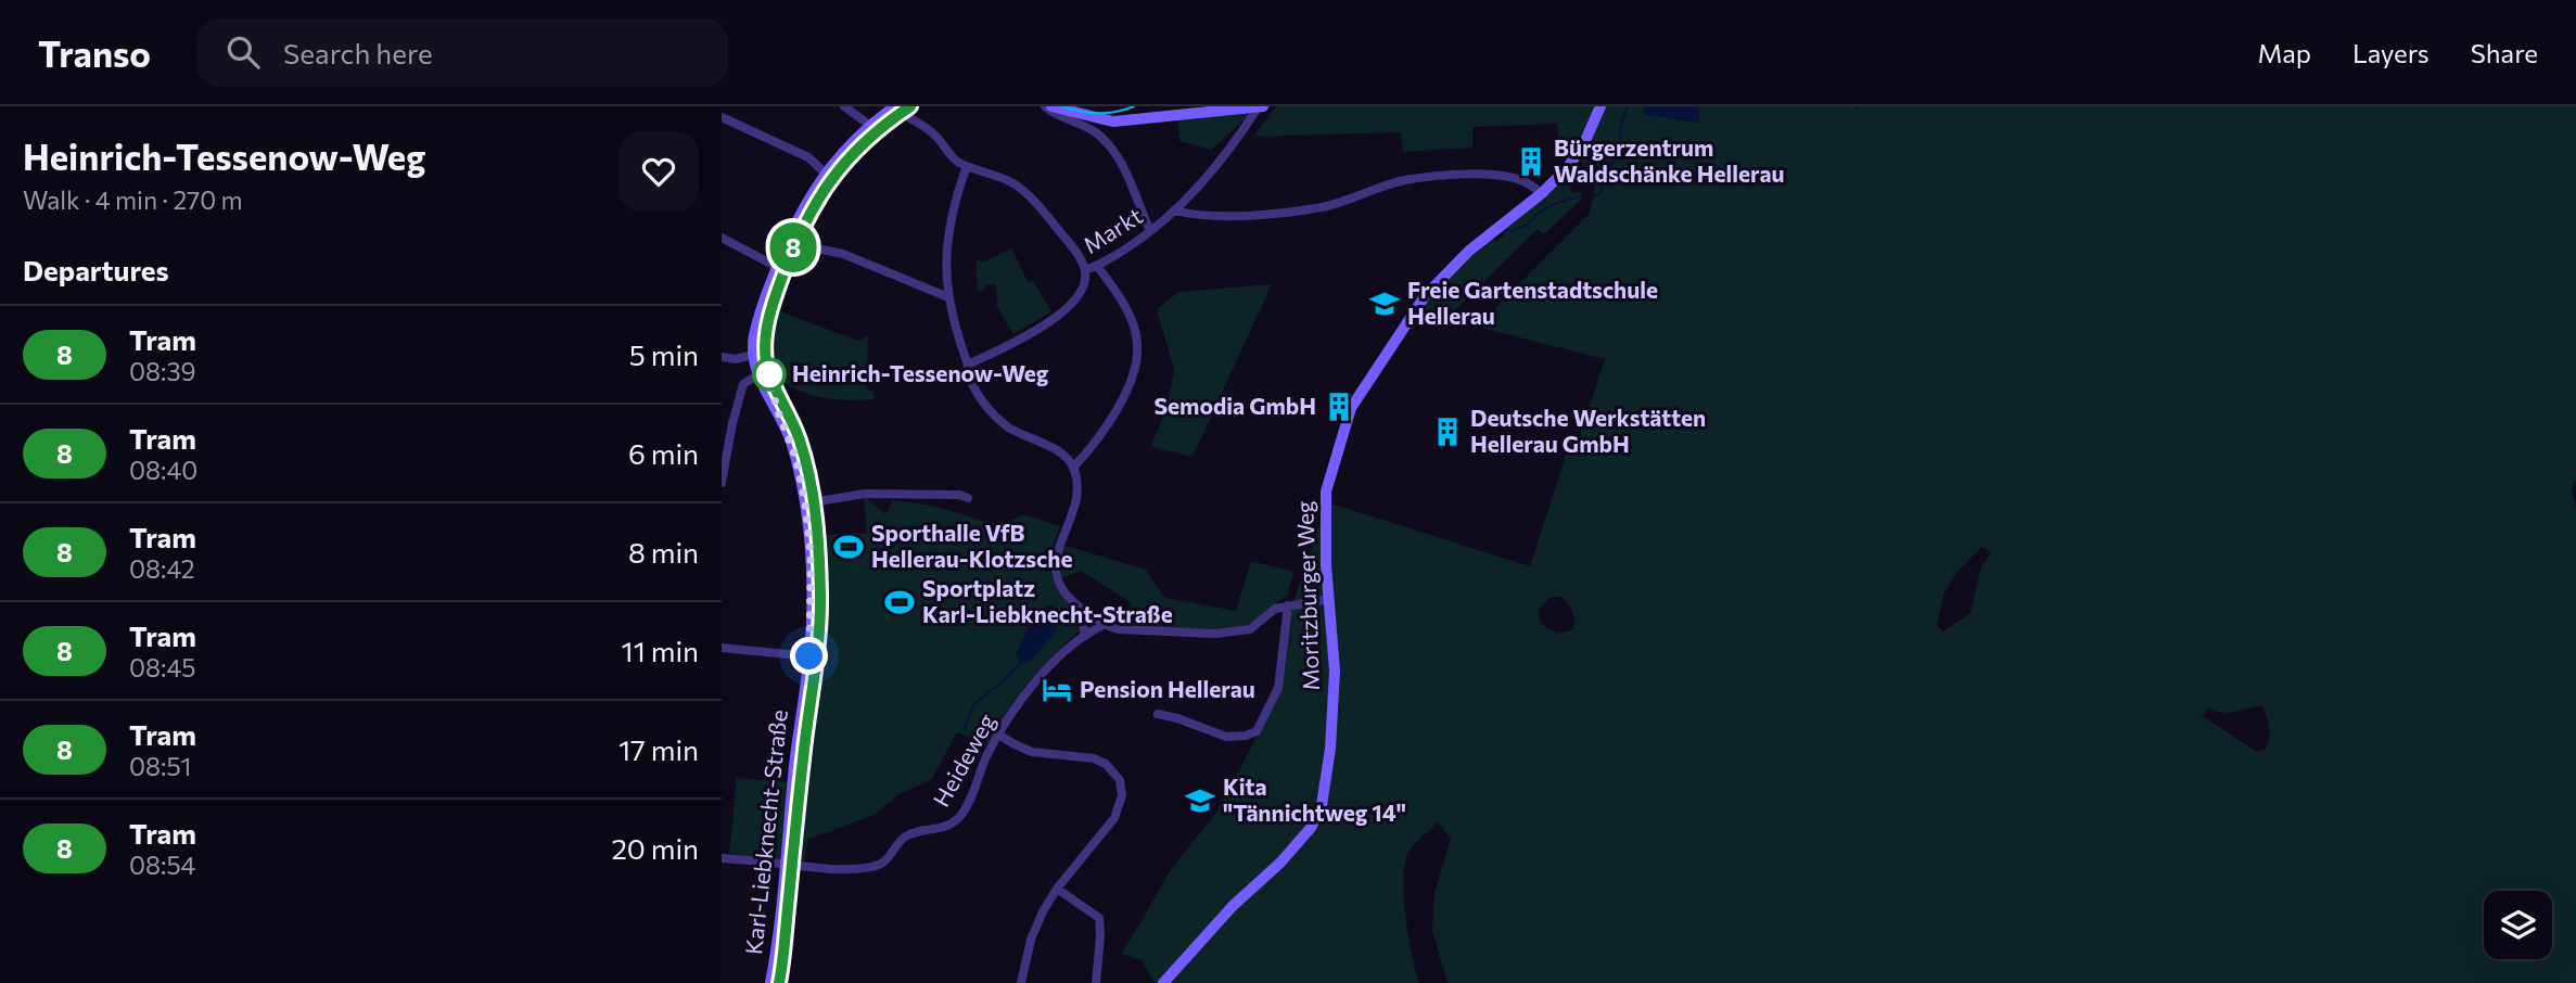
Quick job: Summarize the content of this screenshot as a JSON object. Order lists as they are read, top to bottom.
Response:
{
  "streets": {
    "street": [
      "Markt",
      "Moritzburger Weg",
      "Heideweg",
      "Karl-Liebknecht-Straße"
    ]
  },
  "crossings": [
    ["Heideweg", "Karl-Liebknecht-Straße"]
  ],
  "places": {
    "building": ["Bürgerzentrum Waldschänke Hellerau", "Semodia GmbH", "Deutsche Werkstätten Hellerau GmbH"],
    "school or university": ["Freie Gartenstadtschule Hellerau", "Kita \"Tännichtweg 14\""],
    "other": ["Heinrich-Tessenow-Weg"],
    "sports": ["Sporthalle VfB Hellerau-Klotzsche", "Sportplatz Karl-Liebknecht-Straße"],
    "hotel": ["Pension Hellerau"]
  },
  "lines": ["tram line 8"],
  "page": {
    "header": "Transo",
    "search": "Search here",
    "nav": ["Map", "Layers", "Share"],
    "heading": [
      ["Heinrich-Tessenow-Weg", "Walk · 4 min · 270 m"],
      "Departures"
    ],
    "on_map": "8",
    "list": [
      {
        "mark": "8",
        "name": "Tram",
        "note": "08:39",
        "value": "5 min"
      },
      {
        "mark": "8",
        "name": "Tram",
        "note": "08:40",
        "value": "6 min"
      },
      {
        "mark": "8",
        "name": "Tram",
        "note": "08:42",
        "value": "8 min"
      },
      {
        "mark": "8",
        "name": "Tram",
        "note": "08:45",
        "value": "11 min"
      },
      {
        "mark": "8",
        "name": "Tram",
        "note": "08:51",
        "value": "17 min"
      },
      {
        "mark": "8",
        "name": "Tram",
        "note": "08:54",
        "value": "20 min"
      }
    ]
  }
}
